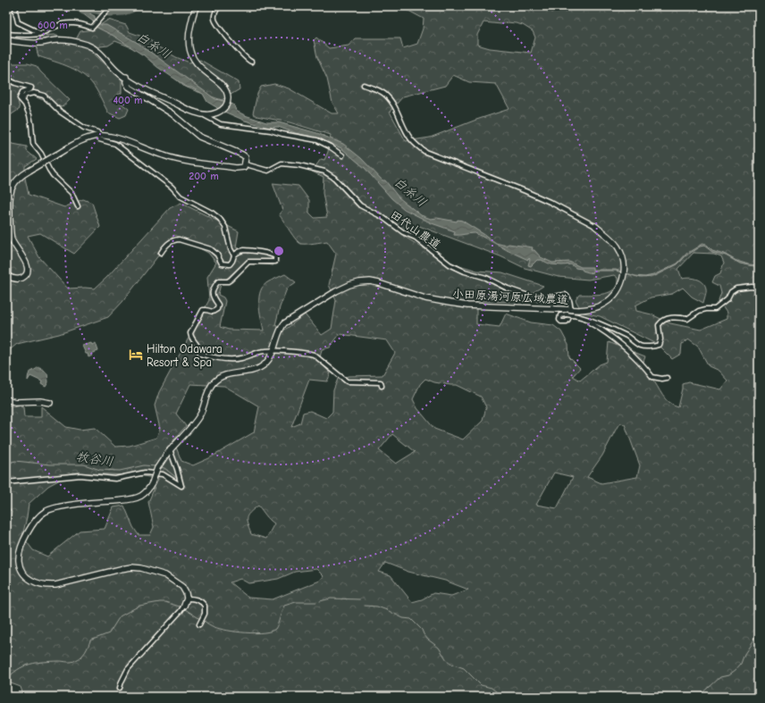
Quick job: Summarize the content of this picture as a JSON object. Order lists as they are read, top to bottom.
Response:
{
  "streets": {
    "street": ["田代山農道", "小田原湯河原広域農道"]
  },
  "crossings": [
    ["田代山農道", "小田原湯河原広域農道"]
  ],
  "water": ["白糸川", "牧谷川"],
  "places": {
    "hotel": ["Hilton Odawara Resort & Spa"]
  },
  "rings": ["600 m", "400 m", "200 m"]
}
